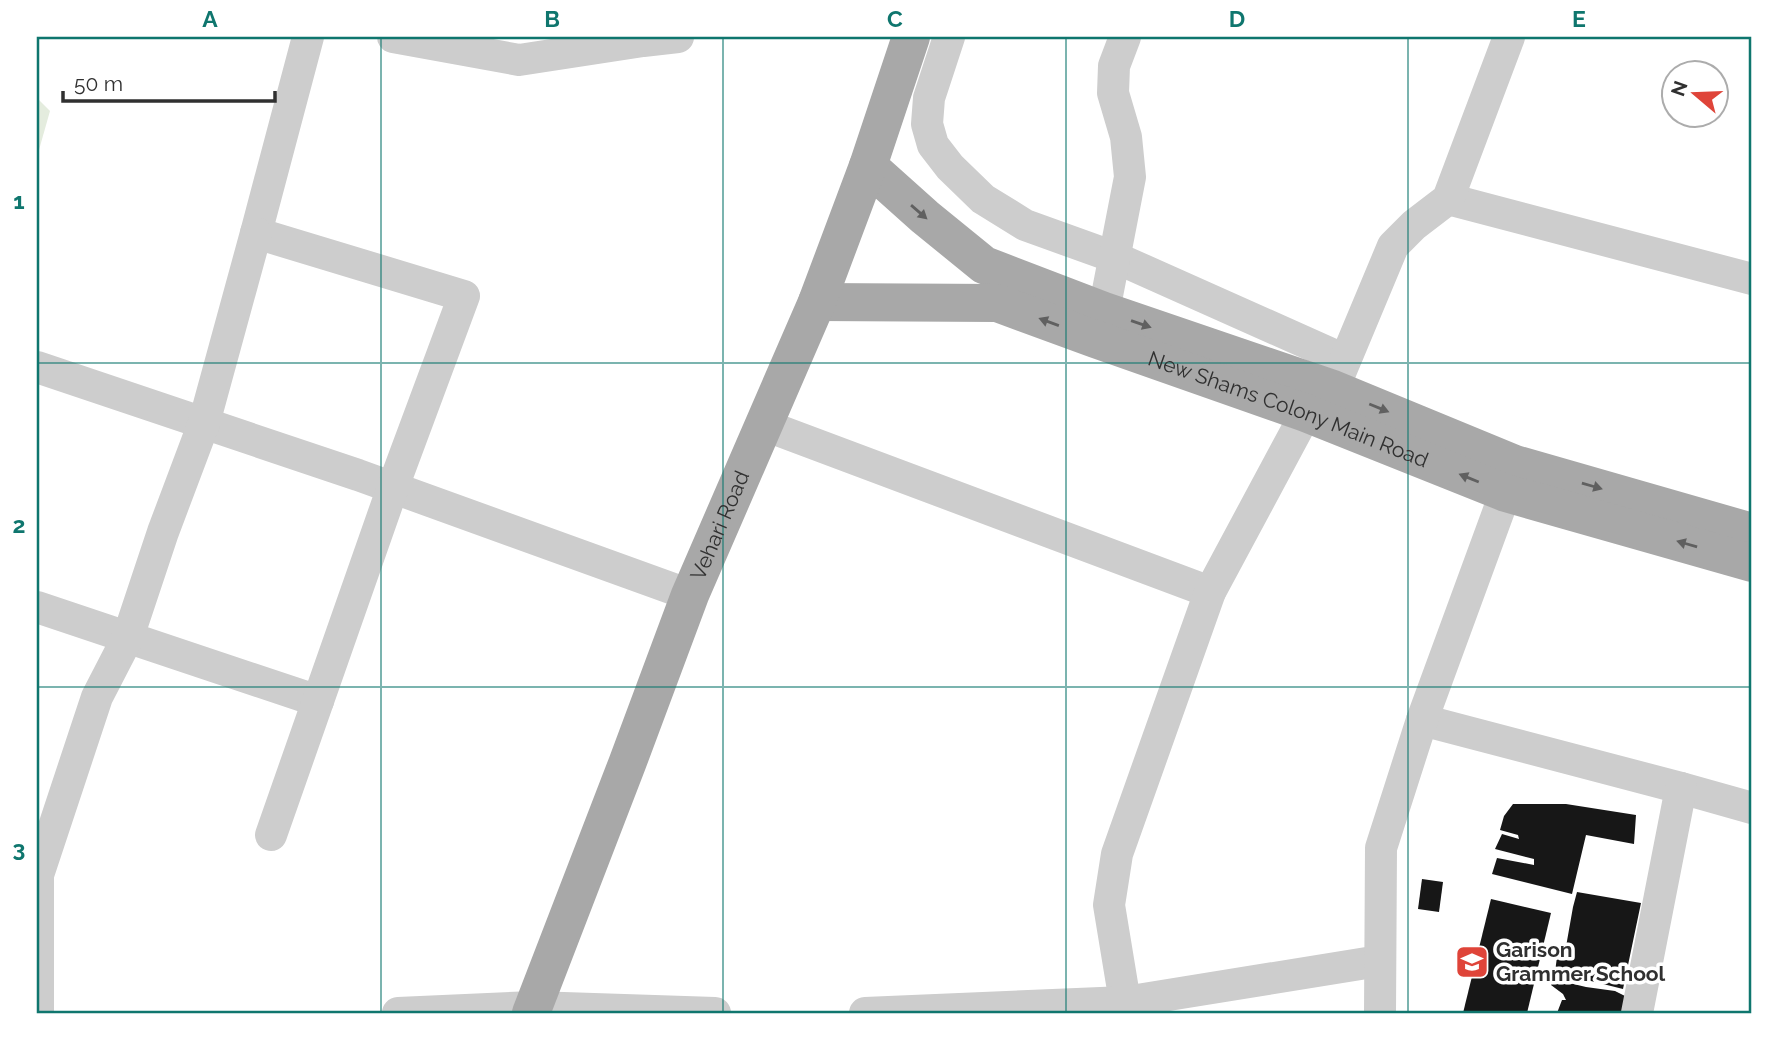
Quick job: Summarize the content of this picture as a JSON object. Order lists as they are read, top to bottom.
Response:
{
  "streets": {
    "main road": ["New Shams Colony Main Road", "Vehari Road"]
  },
  "crossings": [
    ["New Shams Colony Main Road", "Vehari Road"]
  ],
  "places": {
    "school or university": ["Garison Grammer School"]
  },
  "scale_bar": "50 m",
  "north": "left",
  "grid": {
    "columns": [
      "A",
      "B",
      "C",
      "D",
      "E"
    ],
    "rows": ["1", "2", "3"]
  }
}
